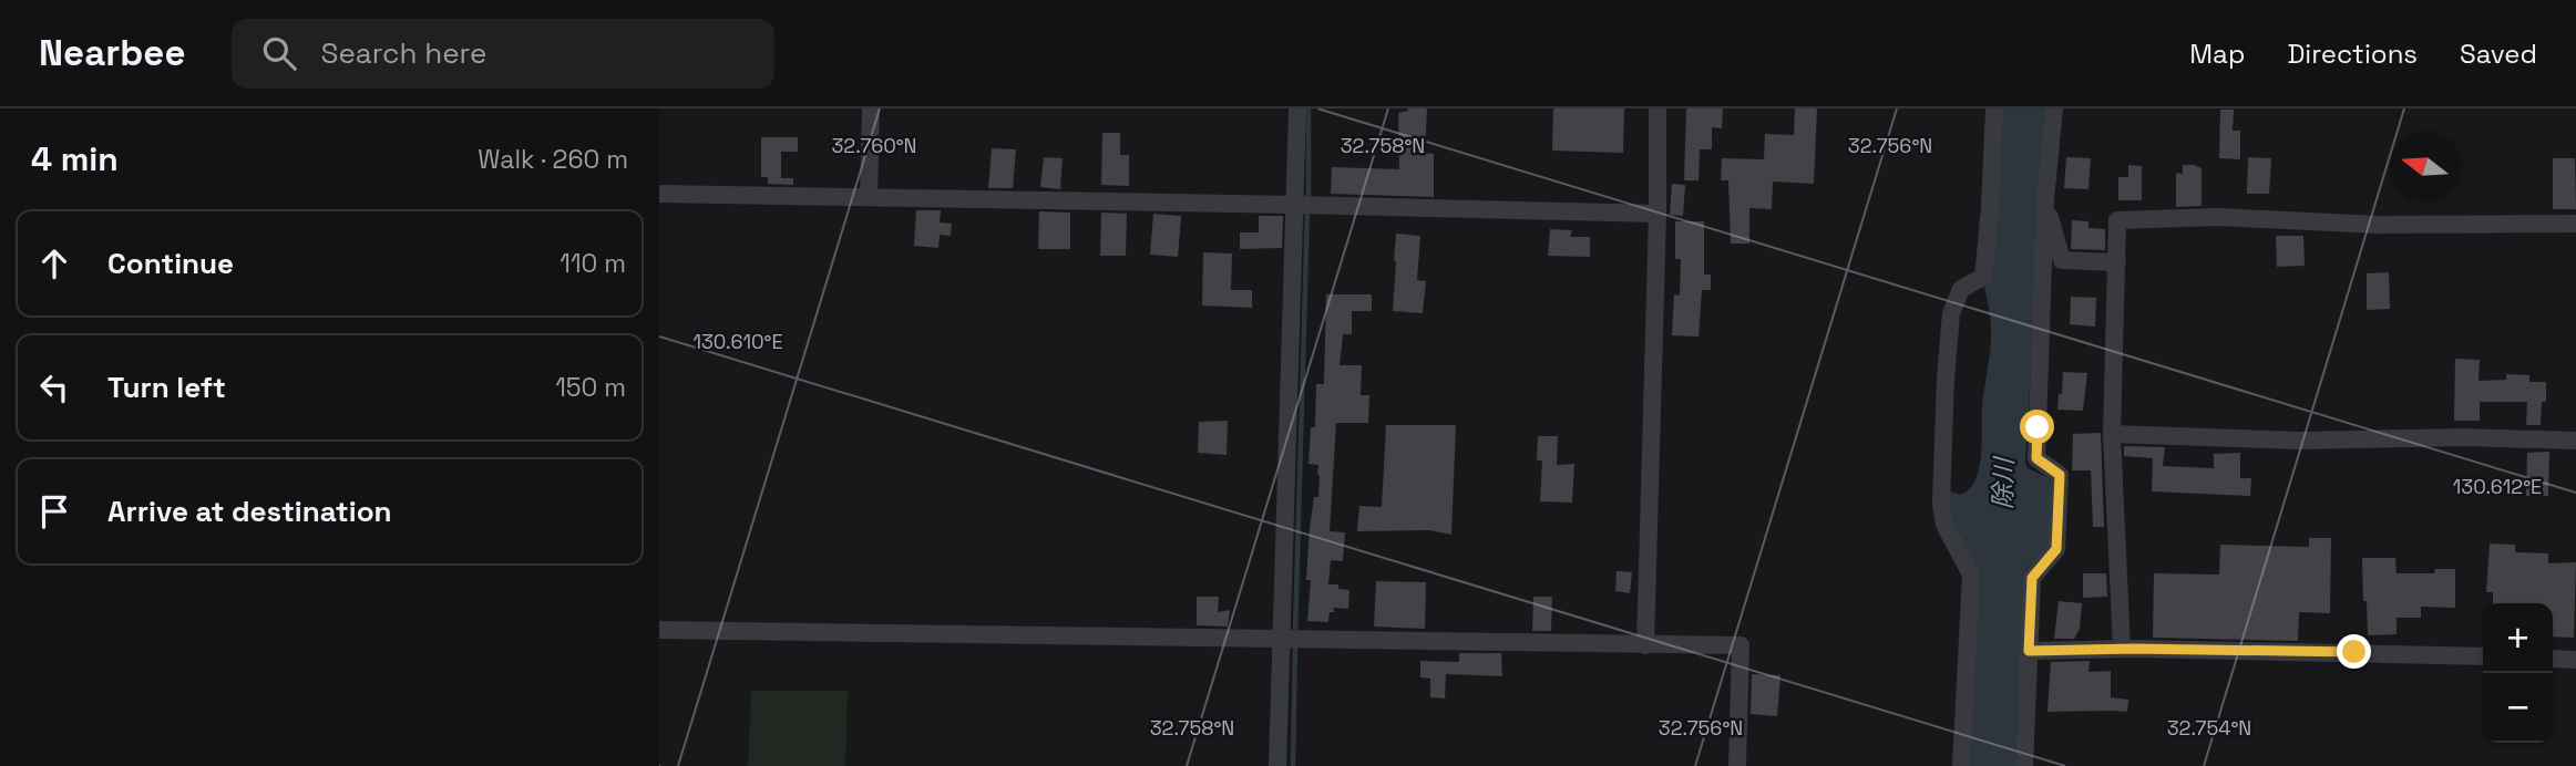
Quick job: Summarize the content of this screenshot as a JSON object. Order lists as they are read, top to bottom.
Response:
{
  "water": ["除川"],
  "north": "left",
  "page": {
    "header": "Nearbee",
    "search": "Search here",
    "nav": ["Map", "Directions", "Saved"],
    "heading": ["4 min", "Walk · 260 m"],
    "list": [
      ["Continue", "110 m"],
      ["Turn left", "150 m"],
      "Arrive at destination"
    ],
    "map_buttons": ["+", "−"]
  },
  "coordinates": [
    "32.760°N",
    "32.758°N",
    "32.756°N",
    "130.610°E",
    "130.612°E",
    "32.754°N"
  ]
}
